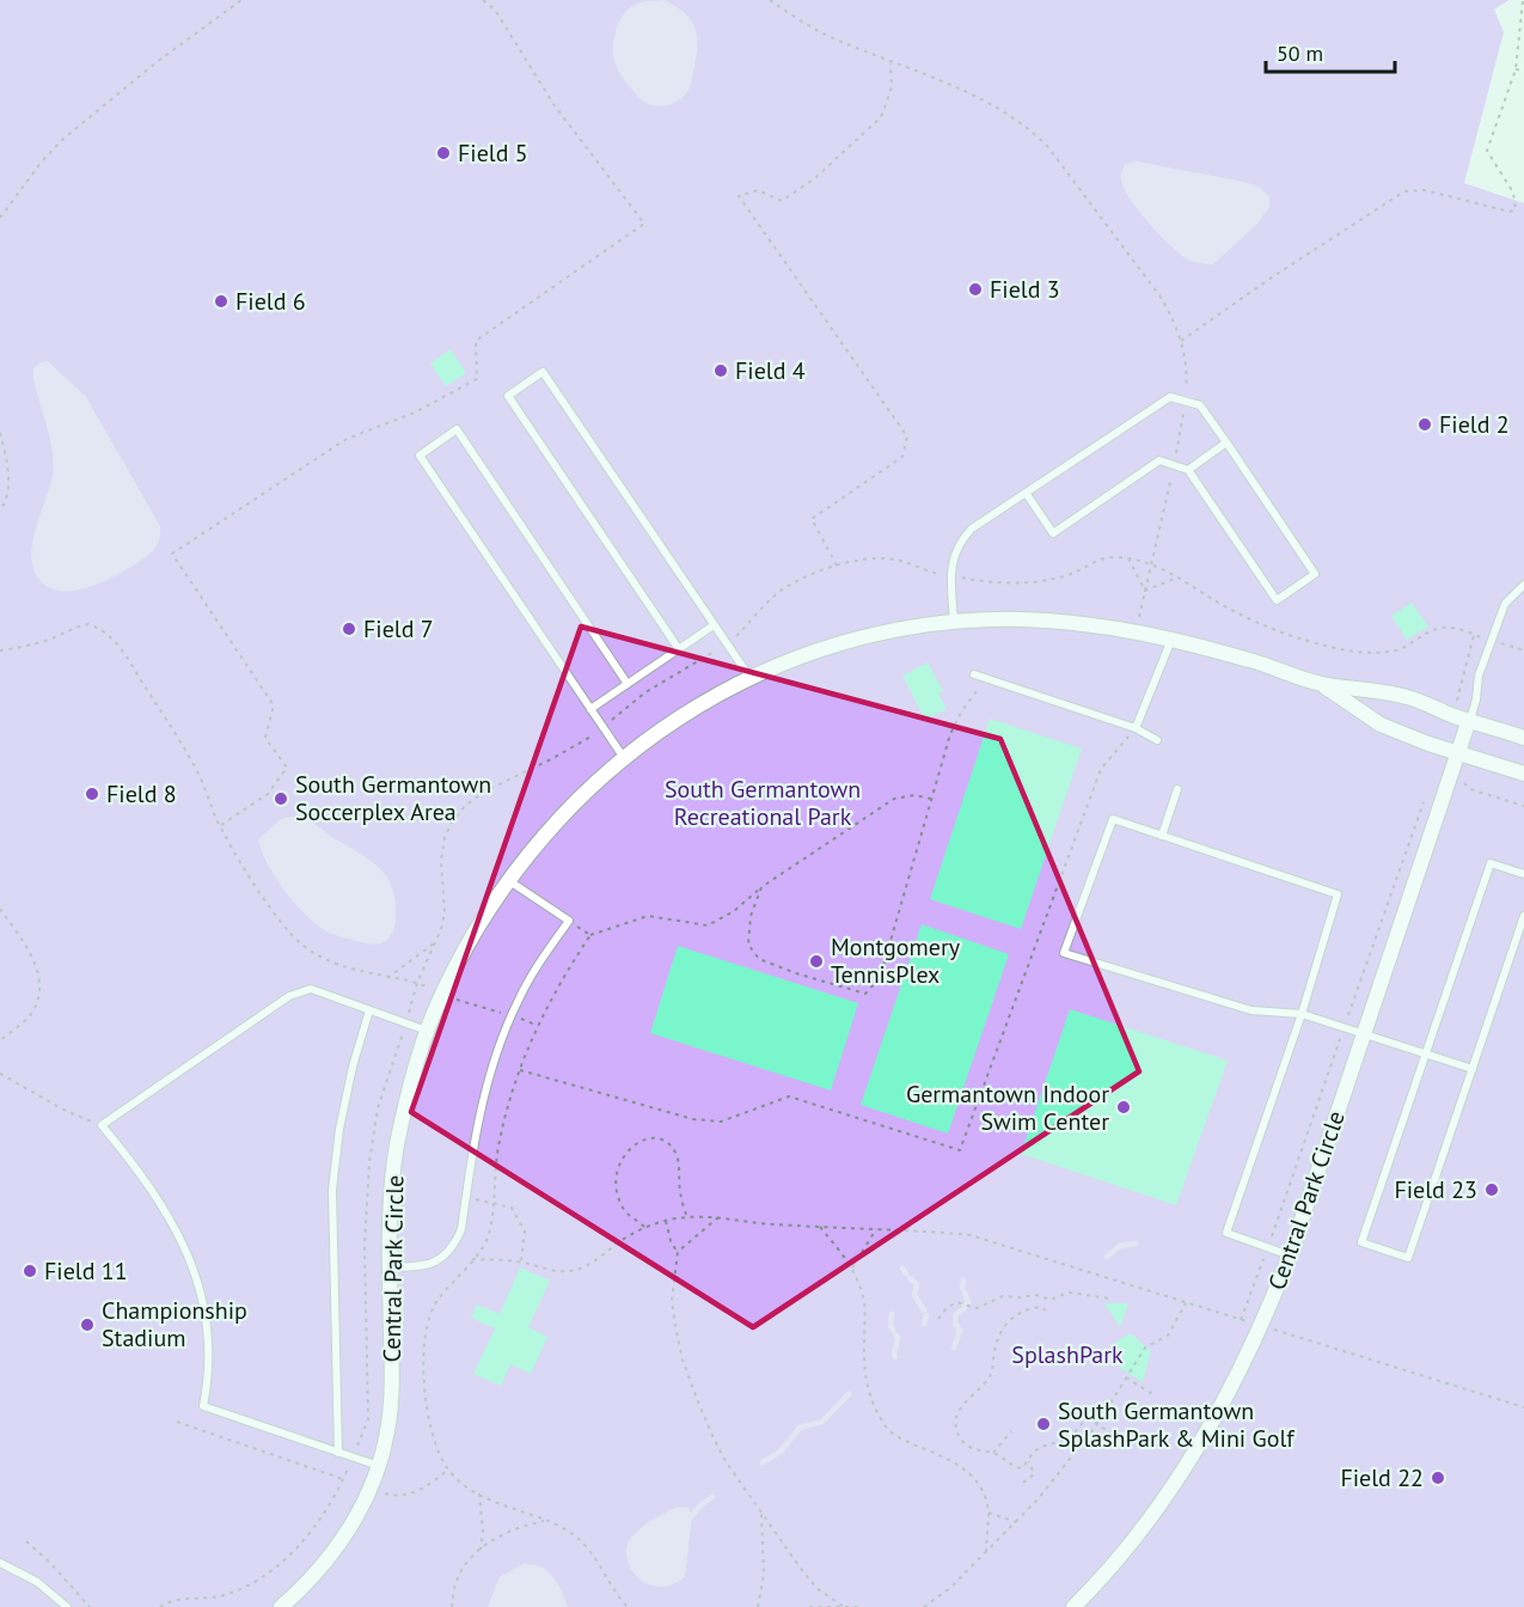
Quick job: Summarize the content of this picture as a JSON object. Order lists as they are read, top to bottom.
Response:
{
  "streets": {
    "street": ["Central Park Circle"]
  },
  "parks": ["South Germantown Recreational Park", "SplashPark"],
  "places": [
    "Field 5",
    "Field 3",
    "Field 6",
    "Field 4",
    "Field 2",
    "Field 7",
    "Field 8",
    "South Germantown Soccerplex Area",
    "Montgomery TennisPlex",
    "Germantown Indoor Swim Center",
    "Field 23",
    "Field 11",
    "Championship Stadium",
    "South Germantown SplashPark & Mini Golf",
    "Field 22"
  ],
  "scale_bar": "50 m"
}
